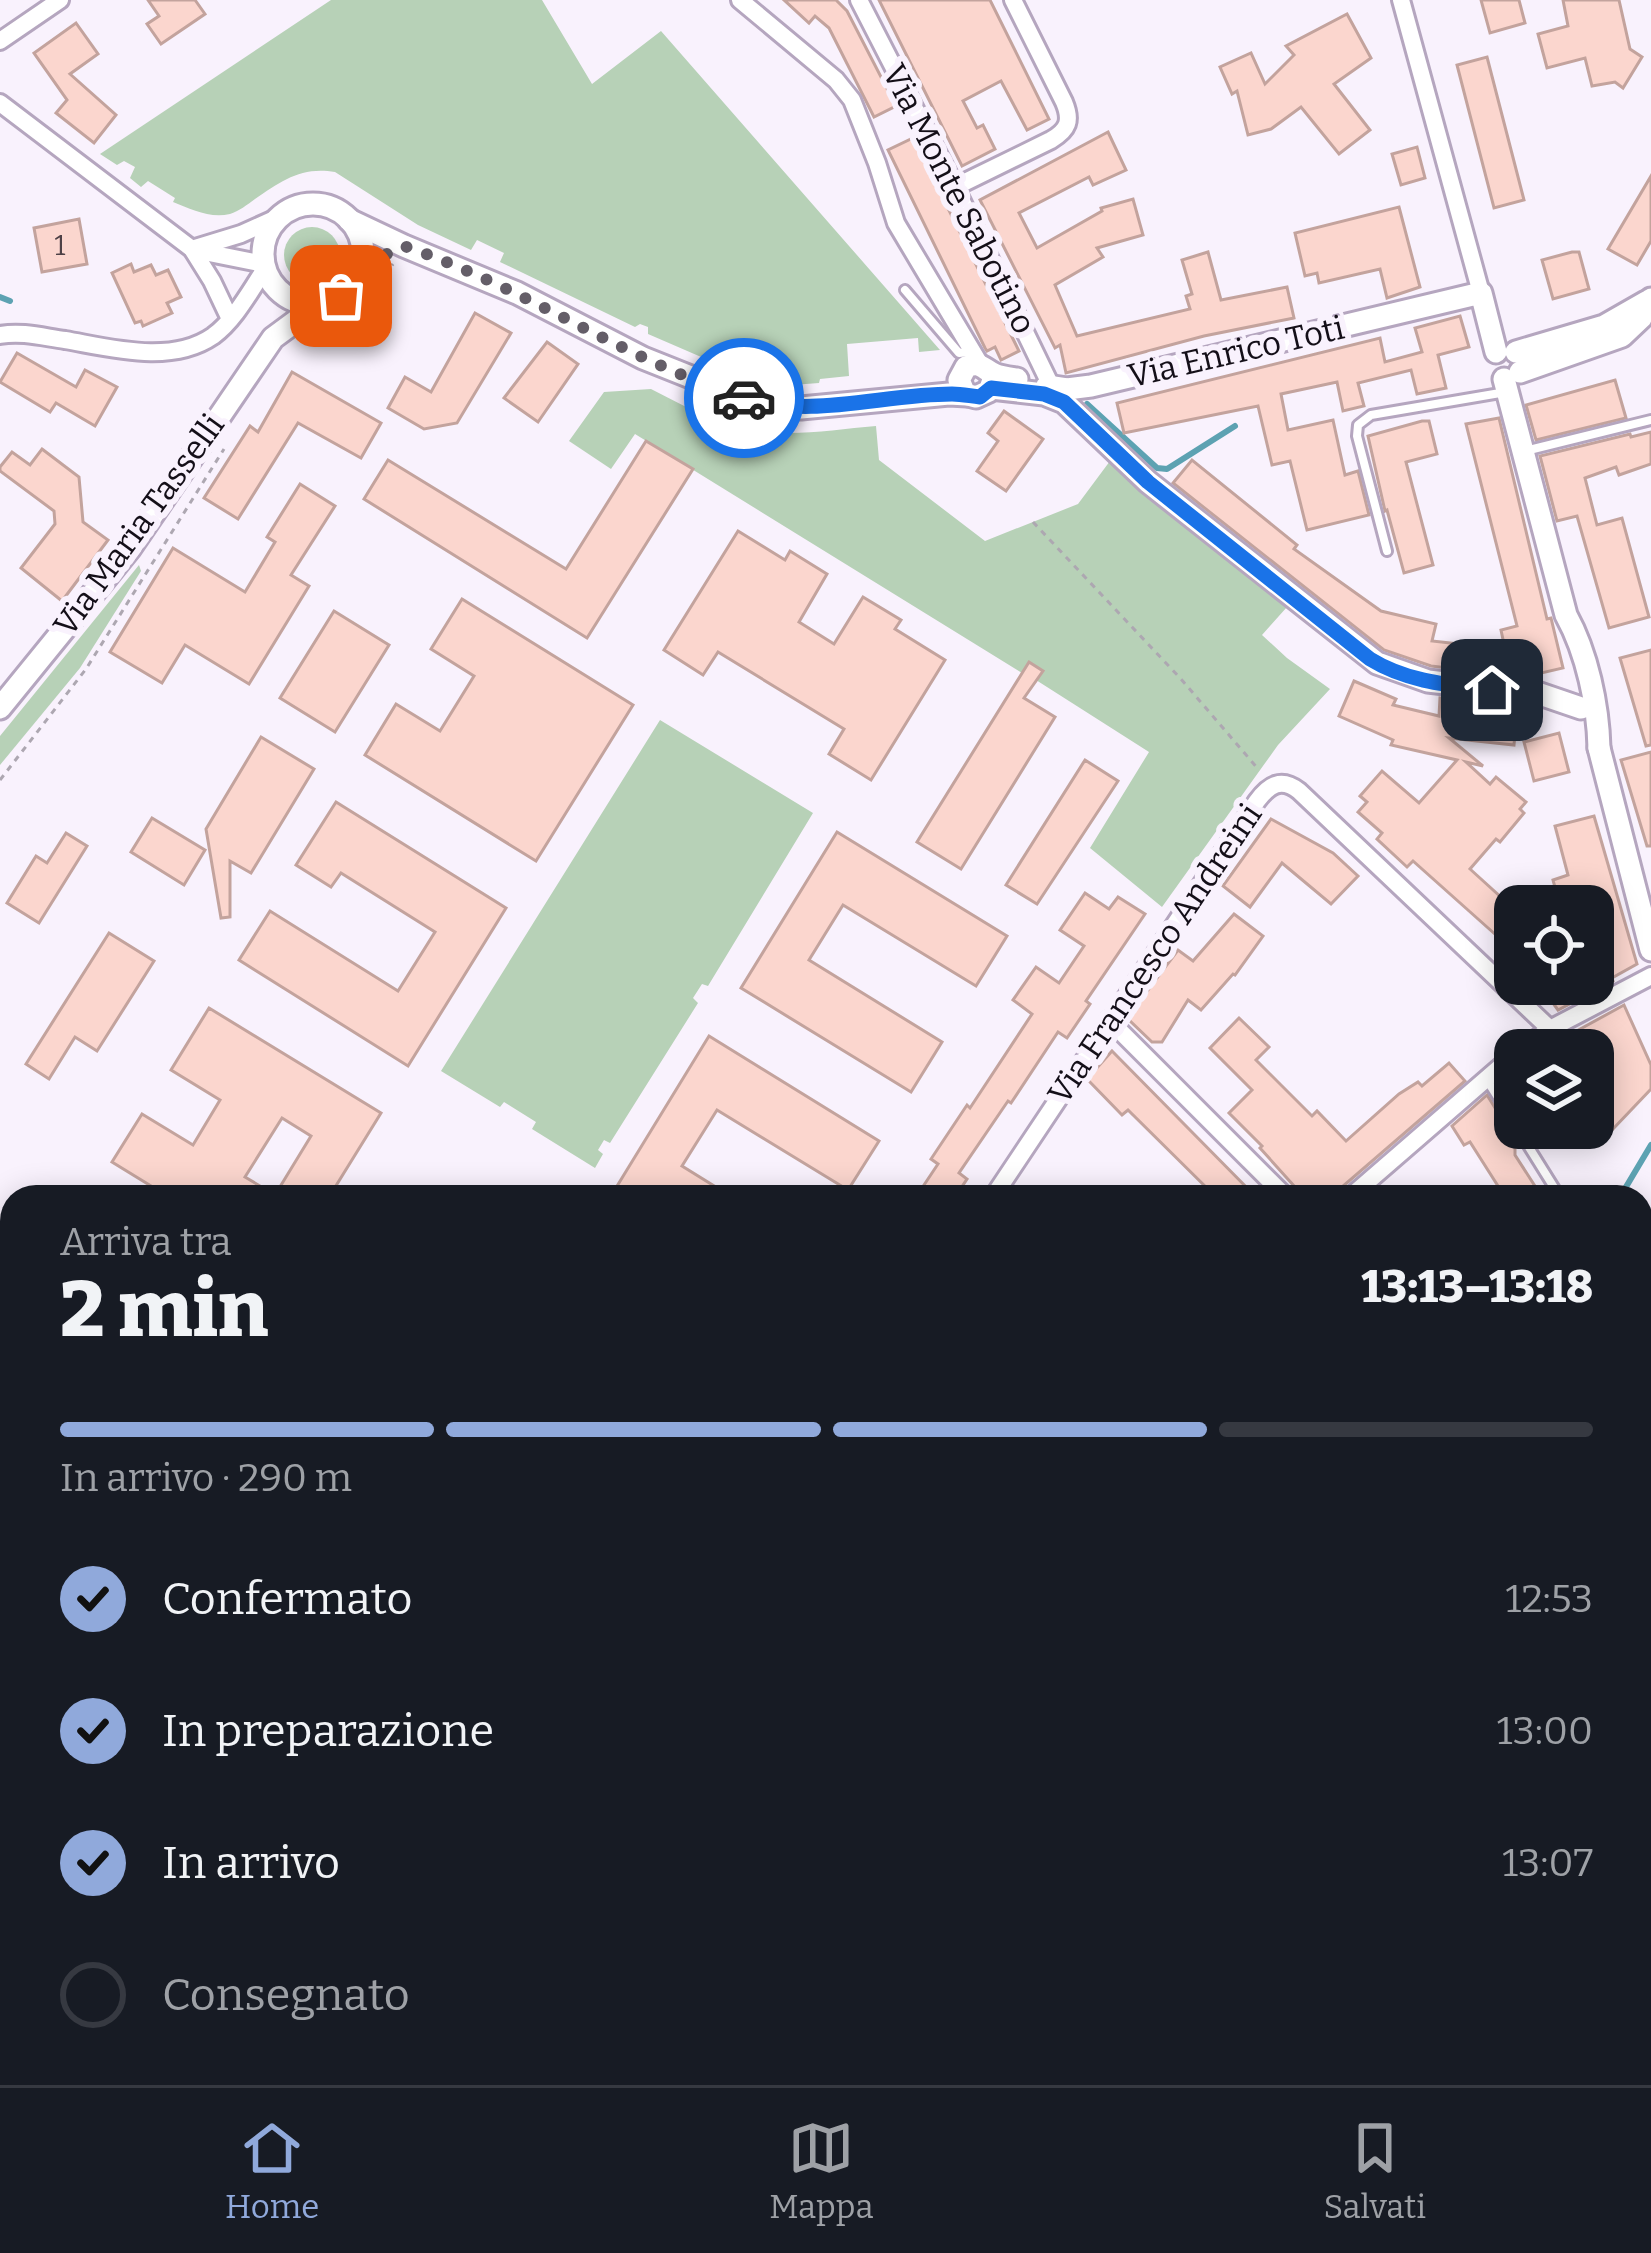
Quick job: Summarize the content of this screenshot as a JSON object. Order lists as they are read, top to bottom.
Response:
{
  "streets": {
    "main road": ["Via Enrico Toti", "Via Maria Tasselli"],
    "street": ["Via Monte Sabotino", "Via Francesco Andreini"]
  },
  "crossings": [
    ["Via Monte Sabotino", "Via Enrico Toti"]
  ],
  "house_numbers": ["1"],
  "page": {
    "heading": ["2 min", "Arriva tra", "13:13–13:18"],
    "bar": "In arrivo · 290 m",
    "list": [
      ["Confermato", "12:53"],
      ["In preparazione", "13:00"],
      ["In arrivo", "13:07"],
      "Consegnato"
    ],
    "tabs": ["Home", "Mappa", "Salvati"]
  }
}
